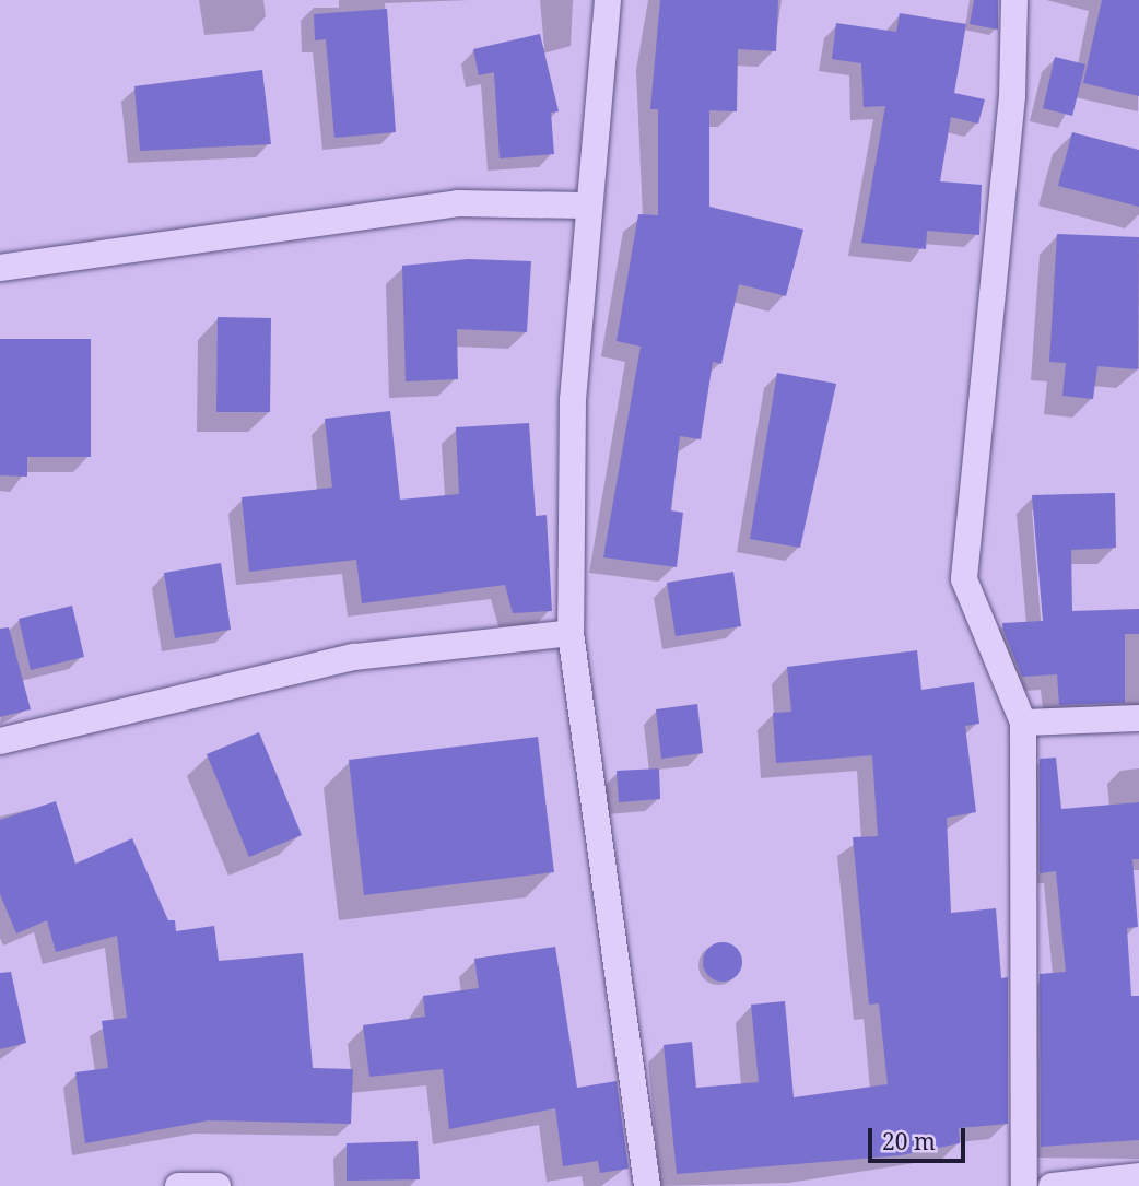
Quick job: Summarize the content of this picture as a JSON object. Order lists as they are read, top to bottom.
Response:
{
  "scale_bar": "20 m"
}
